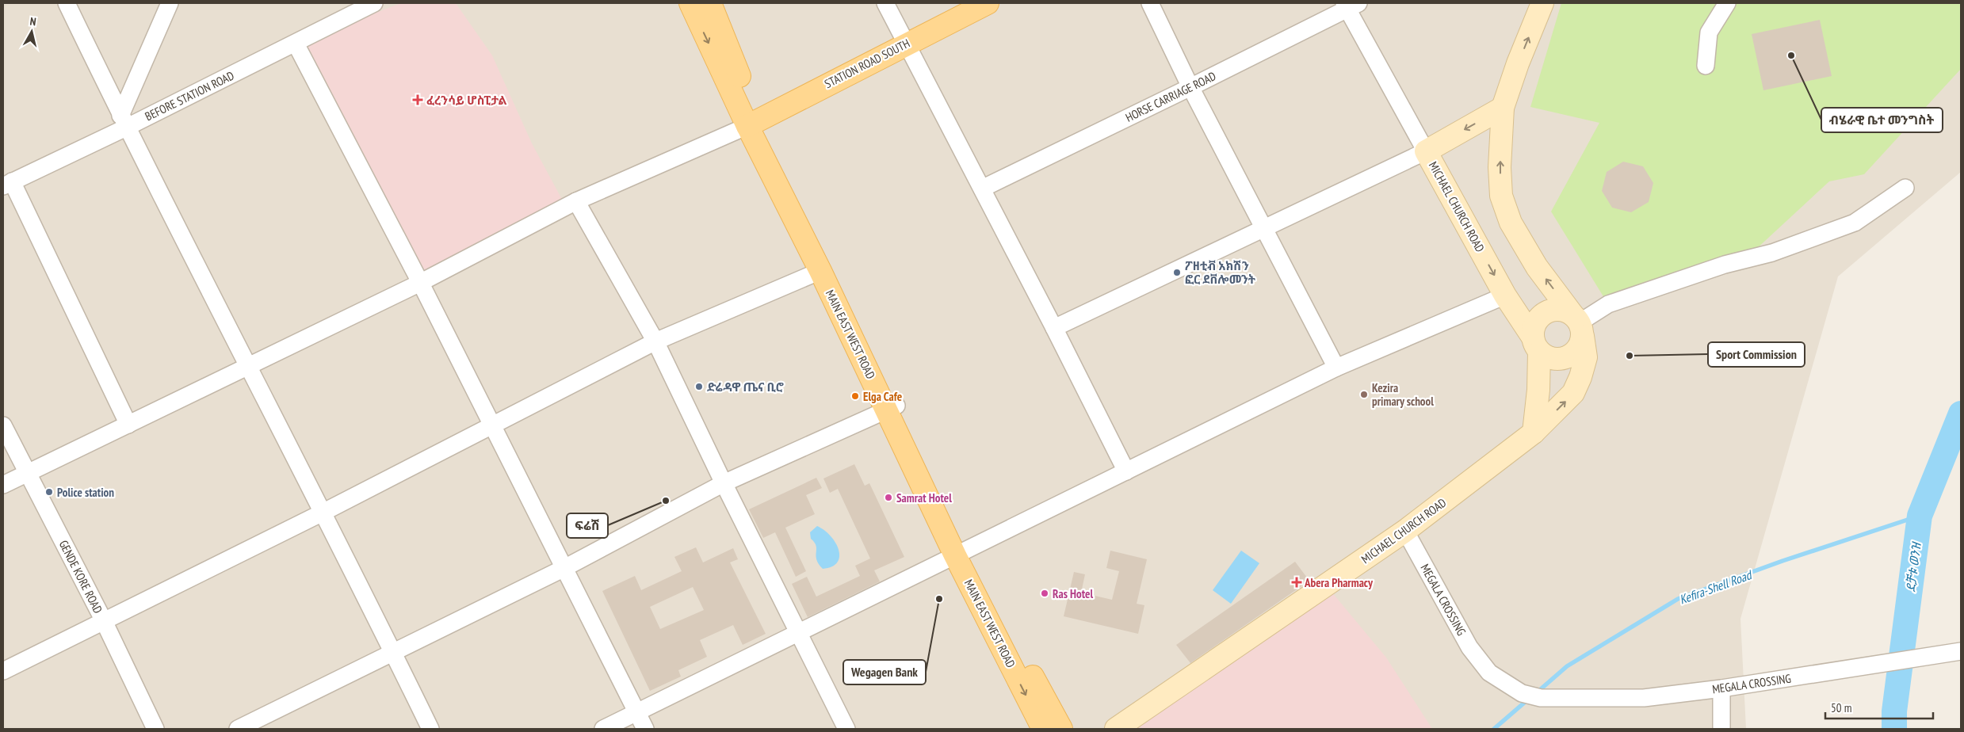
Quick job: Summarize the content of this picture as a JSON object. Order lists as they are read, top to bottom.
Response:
{
  "streets": {
    "main road": ["STATION ROAD SOUTH", "MICHAEL CHURCH ROAD", "MAIN EAST WEST ROAD"],
    "street": [
      "BEFORE STATION ROAD",
      "HORSE CARRIAGE ROAD",
      "GENDE KORE ROAD",
      "MEGALA CROSSING"
    ]
  },
  "crossings": [
    ["STATION ROAD SOUTH", "MAIN EAST WEST ROAD"],
    ["MICHAEL CHURCH ROAD", "MEGALA CROSSING"]
  ],
  "water": ["ደቻቱ ወንዝ", "Kefira-Shell Road"],
  "places": {
    "other": [
      "ብሄራዊ ቤተ መንግስት",
      "ፖዘቲቭ አክሽን ፎር ደቨሎመንት",
      "Sport Commission",
      "ድሬዳዋ ጤና ቢሮ",
      "Kezira primary school",
      "Elga Cafe",
      "Police station",
      "Samrat Hotel",
      "ፍሬሽ",
      "Ras Hotel",
      "Wegagen Bank"
    ],
    "health": ["ፈረንሳይ ሆስፒታል", "Abera Pharmacy"]
  },
  "scale_bar": "50 m",
  "north": "top"
}
